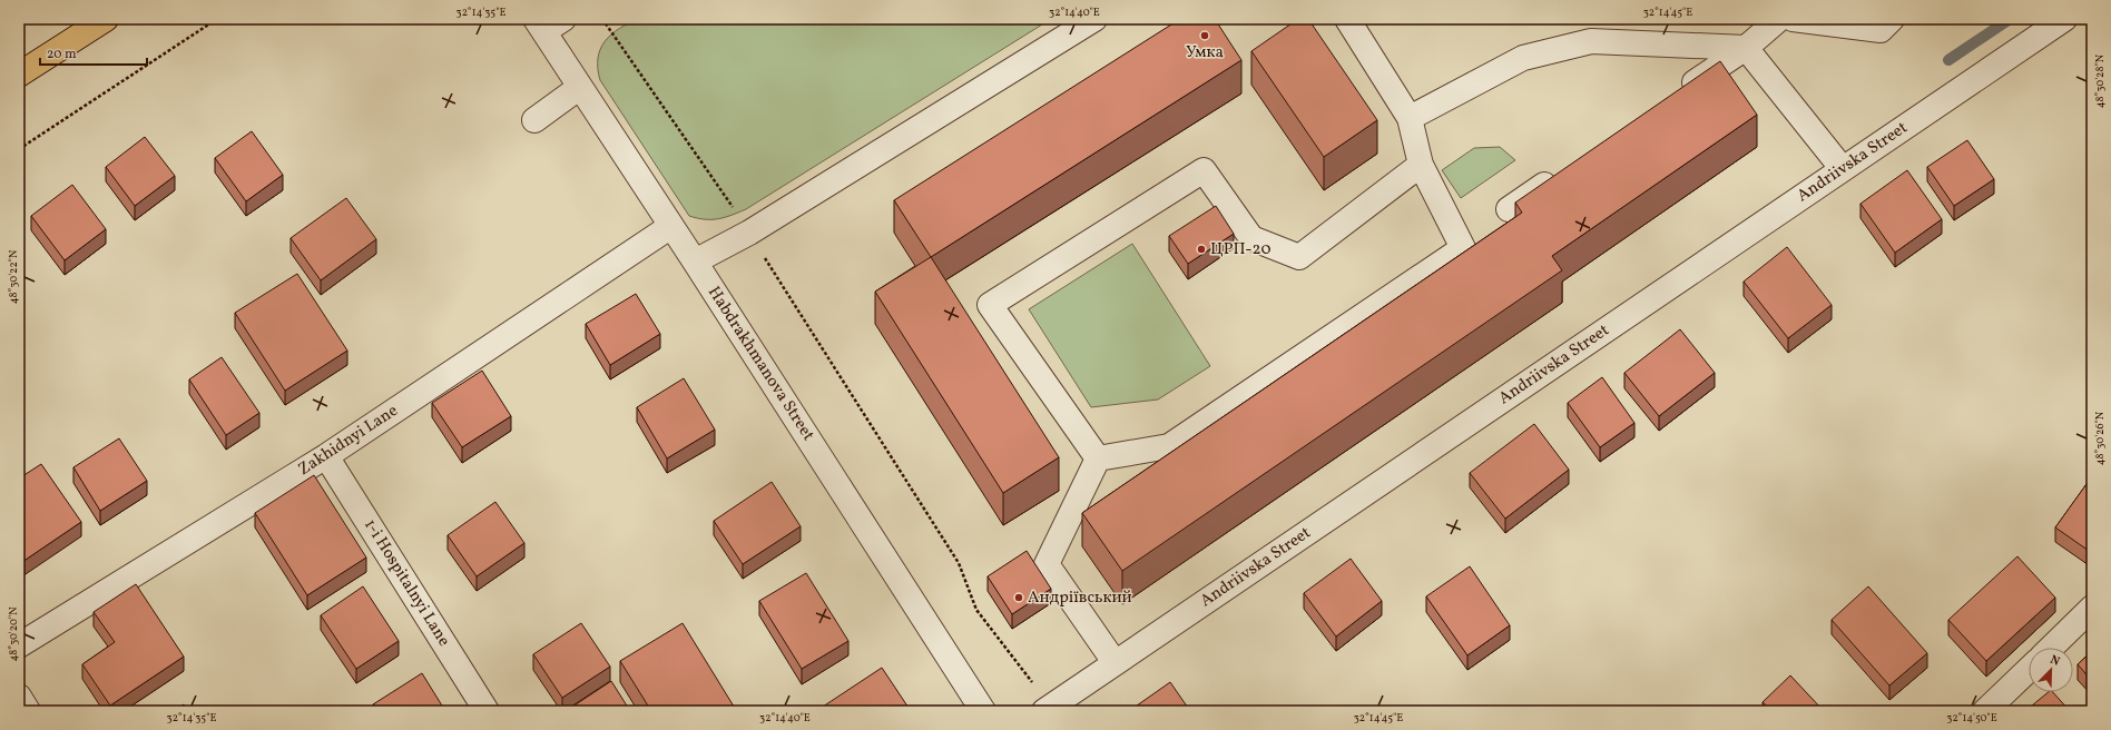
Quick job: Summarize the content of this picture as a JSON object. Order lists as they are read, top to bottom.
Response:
{
  "streets": {
    "street": [
      "Andriivska Street",
      "Habdrakhmanova Street",
      "Zakhidnyi Lane",
      "1-i Hospitalnyi Lane"
    ]
  },
  "crossings": [
    ["Habdrakhmanova Street", "Zakhidnyi Lane"],
    ["Zakhidnyi Lane", "1-i Hospitalnyi Lane"]
  ],
  "places": ["Умка", "ЦРП-20", "Андріївський"],
  "scale_bar": "20 m",
  "north": "top right",
  "coordinates": [
    "32°14'35\"E",
    "32°14'40\"E",
    "32°14'45\"E",
    "48°30'28\"N",
    "48°30'22\"N",
    "48°30'26\"N",
    "48°30'20\"N",
    "32°14'50\"E"
  ]
}
